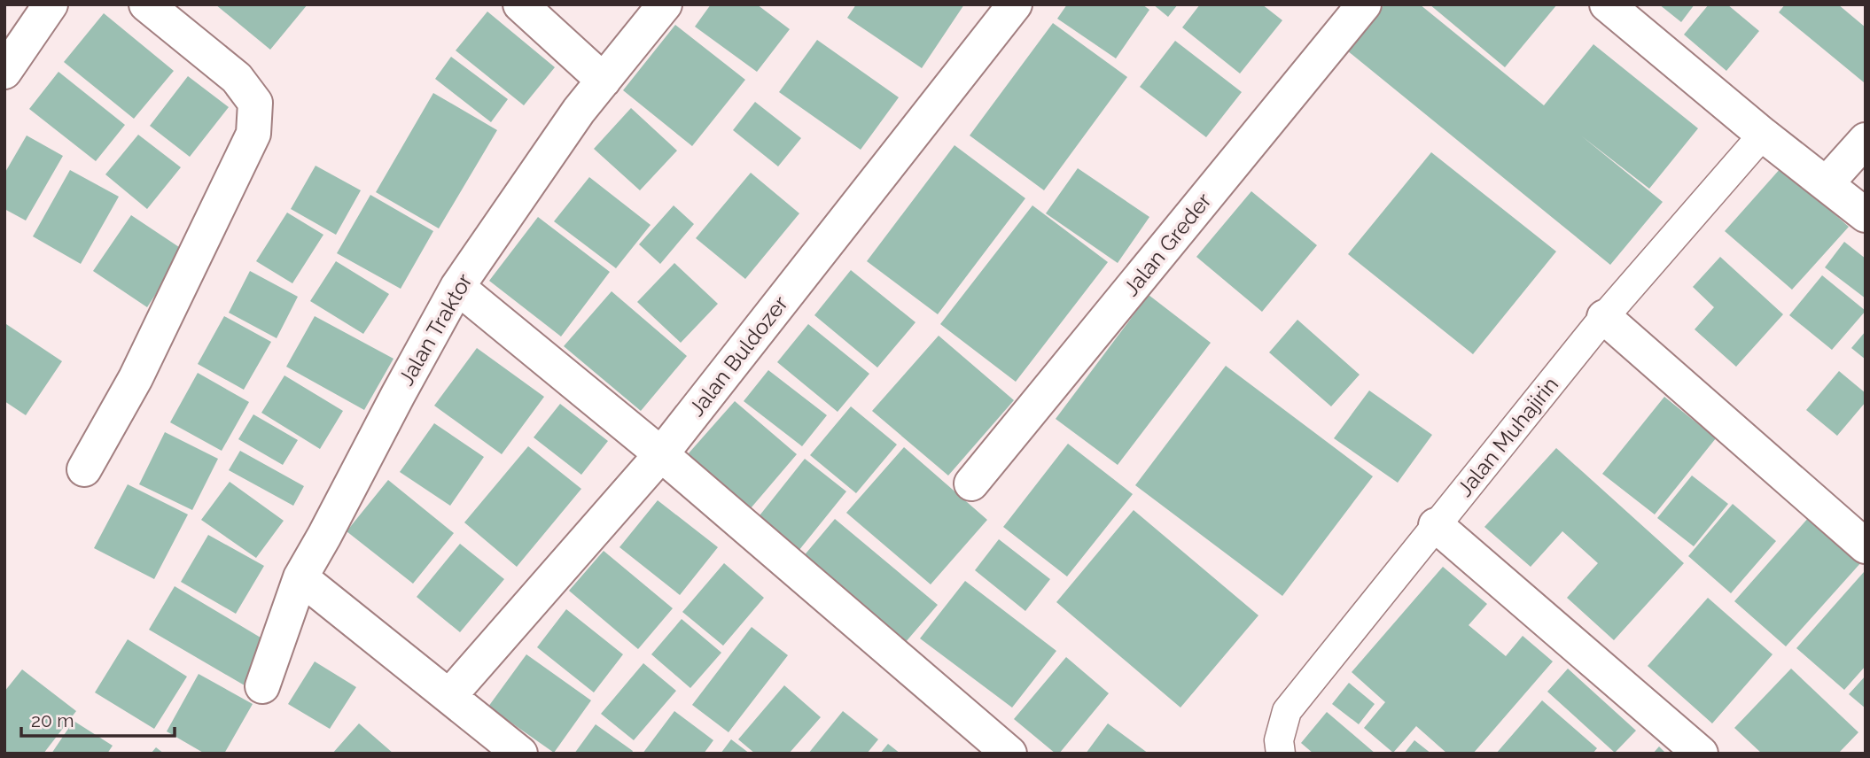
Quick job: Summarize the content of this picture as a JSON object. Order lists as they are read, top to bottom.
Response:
{
  "streets": {
    "street": ["Jalan Greder", "Jalan Traktor", "Jalan Buldozer"],
    "lane": ["Jalan Muhajirin"]
  },
  "scale_bar": "20 m"
}
